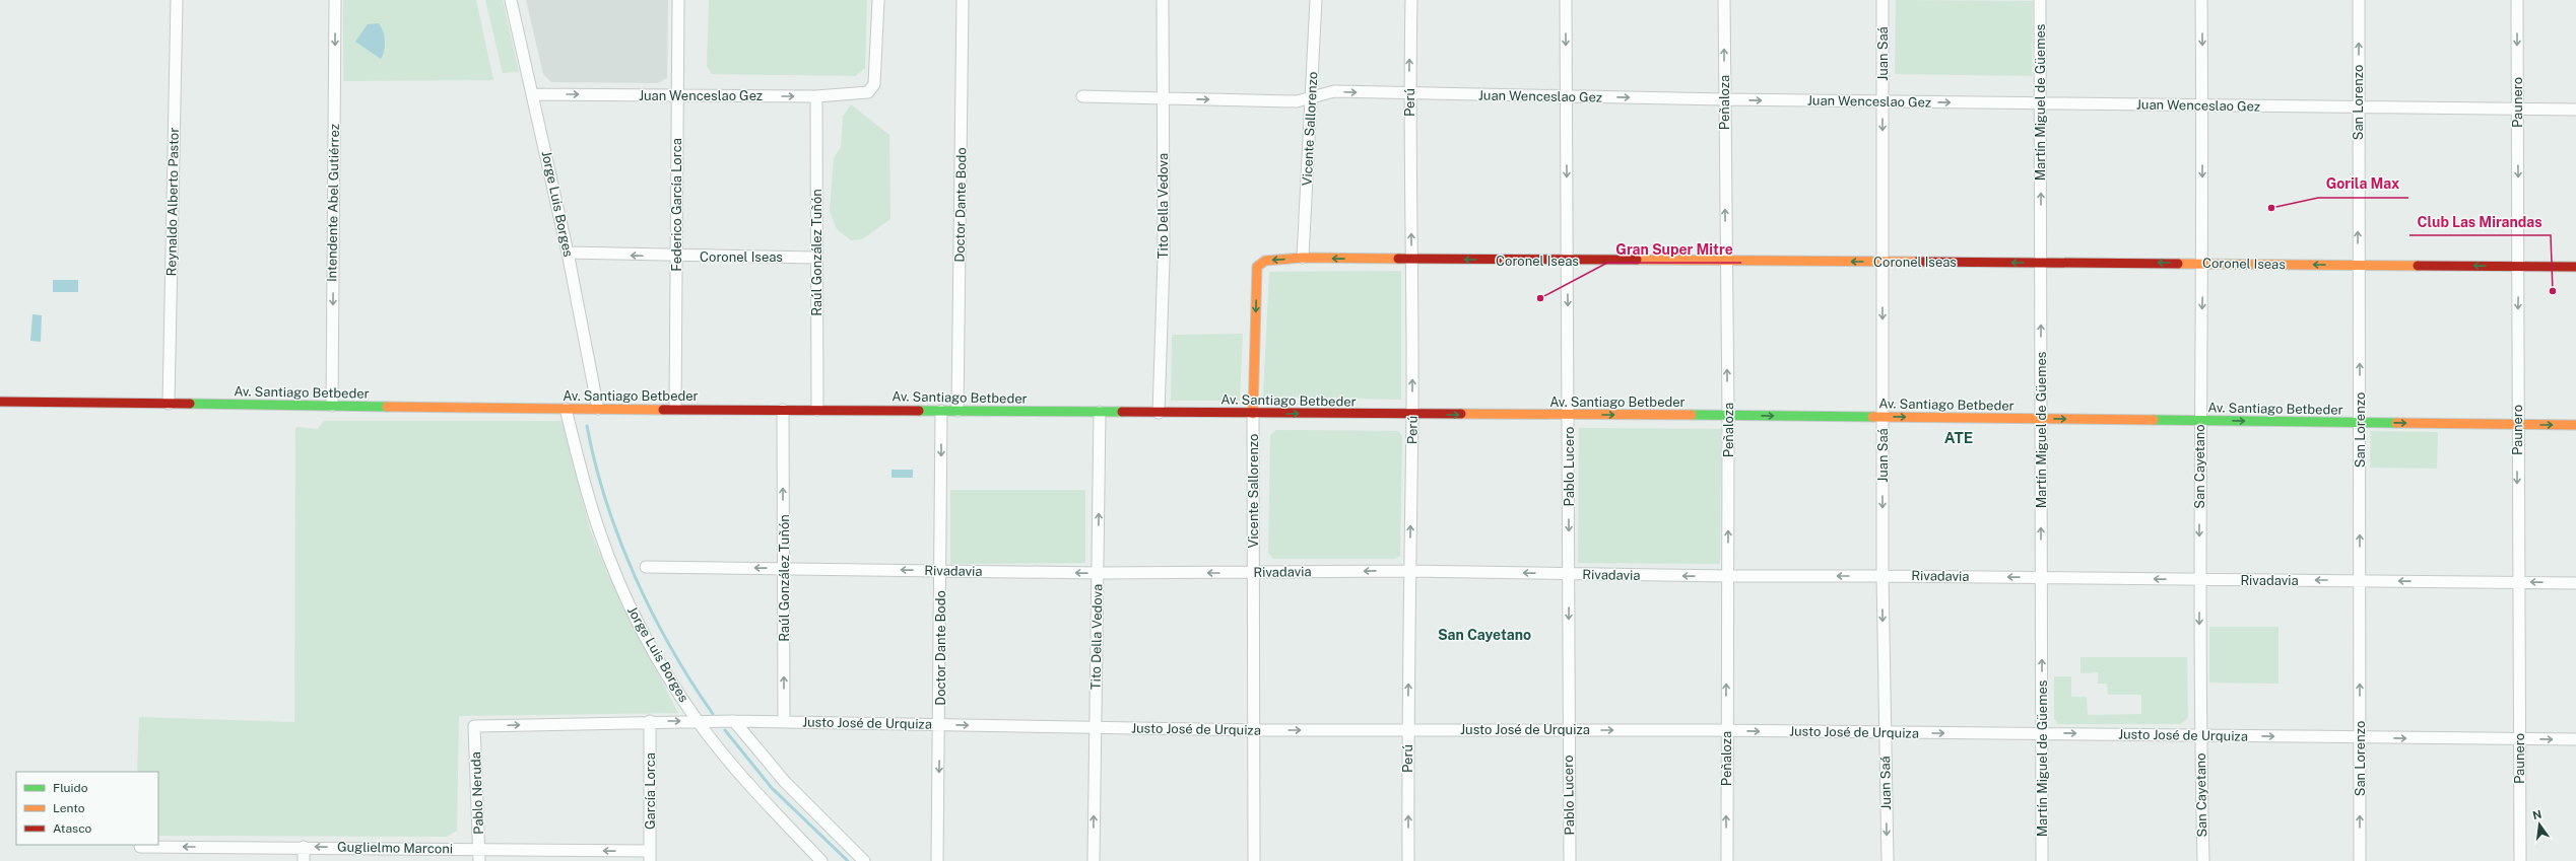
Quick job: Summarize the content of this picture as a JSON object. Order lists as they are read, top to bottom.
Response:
{
  "streets": {
    "main road": ["Vicente Sallorenzo", "Coronel Iseas", "Av. Santiago Betbeder"],
    "street": [
      "Juan Saá",
      "Juan Wenceslao Gez",
      "Perú",
      "Peñaloza",
      "Martín Miguel de Güemes",
      "San Lorenzo",
      "Paunero",
      "Reynaldo Alberto Pastor",
      "Intendente Abel Gutiérrez",
      "Jorge Luis Borges",
      "Federico García Lorca",
      "Doctor Dante Bodo",
      "Tito Della Vedova",
      "Raúl González Tuñón",
      "Pablo Lucero",
      "San Cayetano",
      "Rivadavia",
      "Justo José de Urquiza",
      "García Lorca",
      "Pablo Neruda",
      "Guglielmo Marconi"
    ]
  },
  "crossings": [
    ["Juan Saá", "Juan Wenceslao Gez"],
    ["Juan Saá", "Coronel Iseas"],
    ["Juan Saá", "Av. Santiago Betbeder"],
    ["Juan Saá", "Rivadavia"],
    ["Juan Saá", "Justo José de Urquiza"],
    ["Juan Wenceslao Gez", "Perú"],
    ["Juan Wenceslao Gez", "Peñaloza"],
    ["Juan Wenceslao Gez", "Martín Miguel de Güemes"],
    ["Juan Wenceslao Gez", "San Lorenzo"],
    ["Juan Wenceslao Gez", "Paunero"],
    ["Juan Wenceslao Gez", "Vicente Sallorenzo"],
    ["Juan Wenceslao Gez", "Jorge Luis Borges"],
    ["Juan Wenceslao Gez", "Federico García Lorca"],
    ["Juan Wenceslao Gez", "Tito Della Vedova"],
    ["Juan Wenceslao Gez", "Raúl González Tuñón"],
    ["Juan Wenceslao Gez", "Pablo Lucero"],
    ["Juan Wenceslao Gez", "San Cayetano"],
    ["Perú", "Coronel Iseas"],
    ["Perú", "Av. Santiago Betbeder"],
    ["Perú", "Rivadavia"],
    ["Perú", "Justo José de Urquiza"],
    ["Peñaloza", "Coronel Iseas"],
    ["Peñaloza", "Av. Santiago Betbeder"],
    ["Peñaloza", "Rivadavia"],
    ["Peñaloza", "Justo José de Urquiza"],
    ["Martín Miguel de Güemes", "Coronel Iseas"],
    ["Martín Miguel de Güemes", "Av. Santiago Betbeder"],
    ["Martín Miguel de Güemes", "Rivadavia"],
    ["Martín Miguel de Güemes", "Justo José de Urquiza"],
    ["San Lorenzo", "Coronel Iseas"],
    ["San Lorenzo", "Av. Santiago Betbeder"],
    ["San Lorenzo", "Rivadavia"],
    ["San Lorenzo", "Justo José de Urquiza"],
    ["Paunero", "Coronel Iseas"],
    ["Paunero", "Av. Santiago Betbeder"],
    ["Paunero", "Rivadavia"],
    ["Paunero", "Justo José de Urquiza"],
    ["Vicente Sallorenzo", "Coronel Iseas"],
    ["Vicente Sallorenzo", "Av. Santiago Betbeder"],
    ["Vicente Sallorenzo", "Rivadavia"],
    ["Vicente Sallorenzo", "Justo José de Urquiza"],
    ["Reynaldo Alberto Pastor", "Av. Santiago Betbeder"],
    ["Intendente Abel Gutiérrez", "Av. Santiago Betbeder"],
    ["Jorge Luis Borges", "Coronel Iseas"],
    ["Jorge Luis Borges", "Av. Santiago Betbeder"],
    ["Jorge Luis Borges", "Justo José de Urquiza"],
    ["Federico García Lorca", "Coronel Iseas"],
    ["Federico García Lorca", "Av. Santiago Betbeder"],
    ["Doctor Dante Bodo", "Av. Santiago Betbeder"],
    ["Doctor Dante Bodo", "Rivadavia"],
    ["Doctor Dante Bodo", "Justo José de Urquiza"],
    ["Tito Della Vedova", "Av. Santiago Betbeder"],
    ["Tito Della Vedova", "Rivadavia"],
    ["Tito Della Vedova", "Justo José de Urquiza"],
    ["Raúl González Tuñón", "Coronel Iseas"],
    ["Raúl González Tuñón", "Av. Santiago Betbeder"],
    ["Raúl González Tuñón", "Rivadavia"],
    ["Raúl González Tuñón", "Justo José de Urquiza"],
    ["Coronel Iseas", "Pablo Lucero"],
    ["Coronel Iseas", "San Cayetano"],
    ["Av. Santiago Betbeder", "Pablo Lucero"],
    ["Av. Santiago Betbeder", "San Cayetano"],
    ["Pablo Lucero", "Rivadavia"],
    ["Pablo Lucero", "Justo José de Urquiza"],
    ["San Cayetano", "Rivadavia"],
    ["San Cayetano", "Justo José de Urquiza"],
    ["Justo José de Urquiza", "García Lorca"],
    ["Justo José de Urquiza", "Pablo Neruda"],
    ["García Lorca", "Guglielmo Marconi"],
    ["Pablo Neruda", "Guglielmo Marconi"]
  ],
  "one_way": [
    "Juan Saá",
    "Juan Wenceslao Gez",
    "Perú",
    "Peñaloza",
    "Martín Miguel de Güemes",
    "San Lorenzo",
    "Paunero",
    "Intendente Abel Gutiérrez",
    "Raúl González Tuñón",
    "Coronel Iseas",
    "Av. Santiago Betbeder",
    "Pablo Lucero",
    "San Cayetano",
    "Rivadavia",
    "Justo José de Urquiza",
    "Guglielmo Marconi"
  ],
  "districts": ["ATE", "San Cayetano"],
  "places": ["Gorila Max", "Club Las Mirandas", "Gran Super Mitre"],
  "legend": ["Fluido", "Lento", "Atasco"],
  "north": "top"
}
